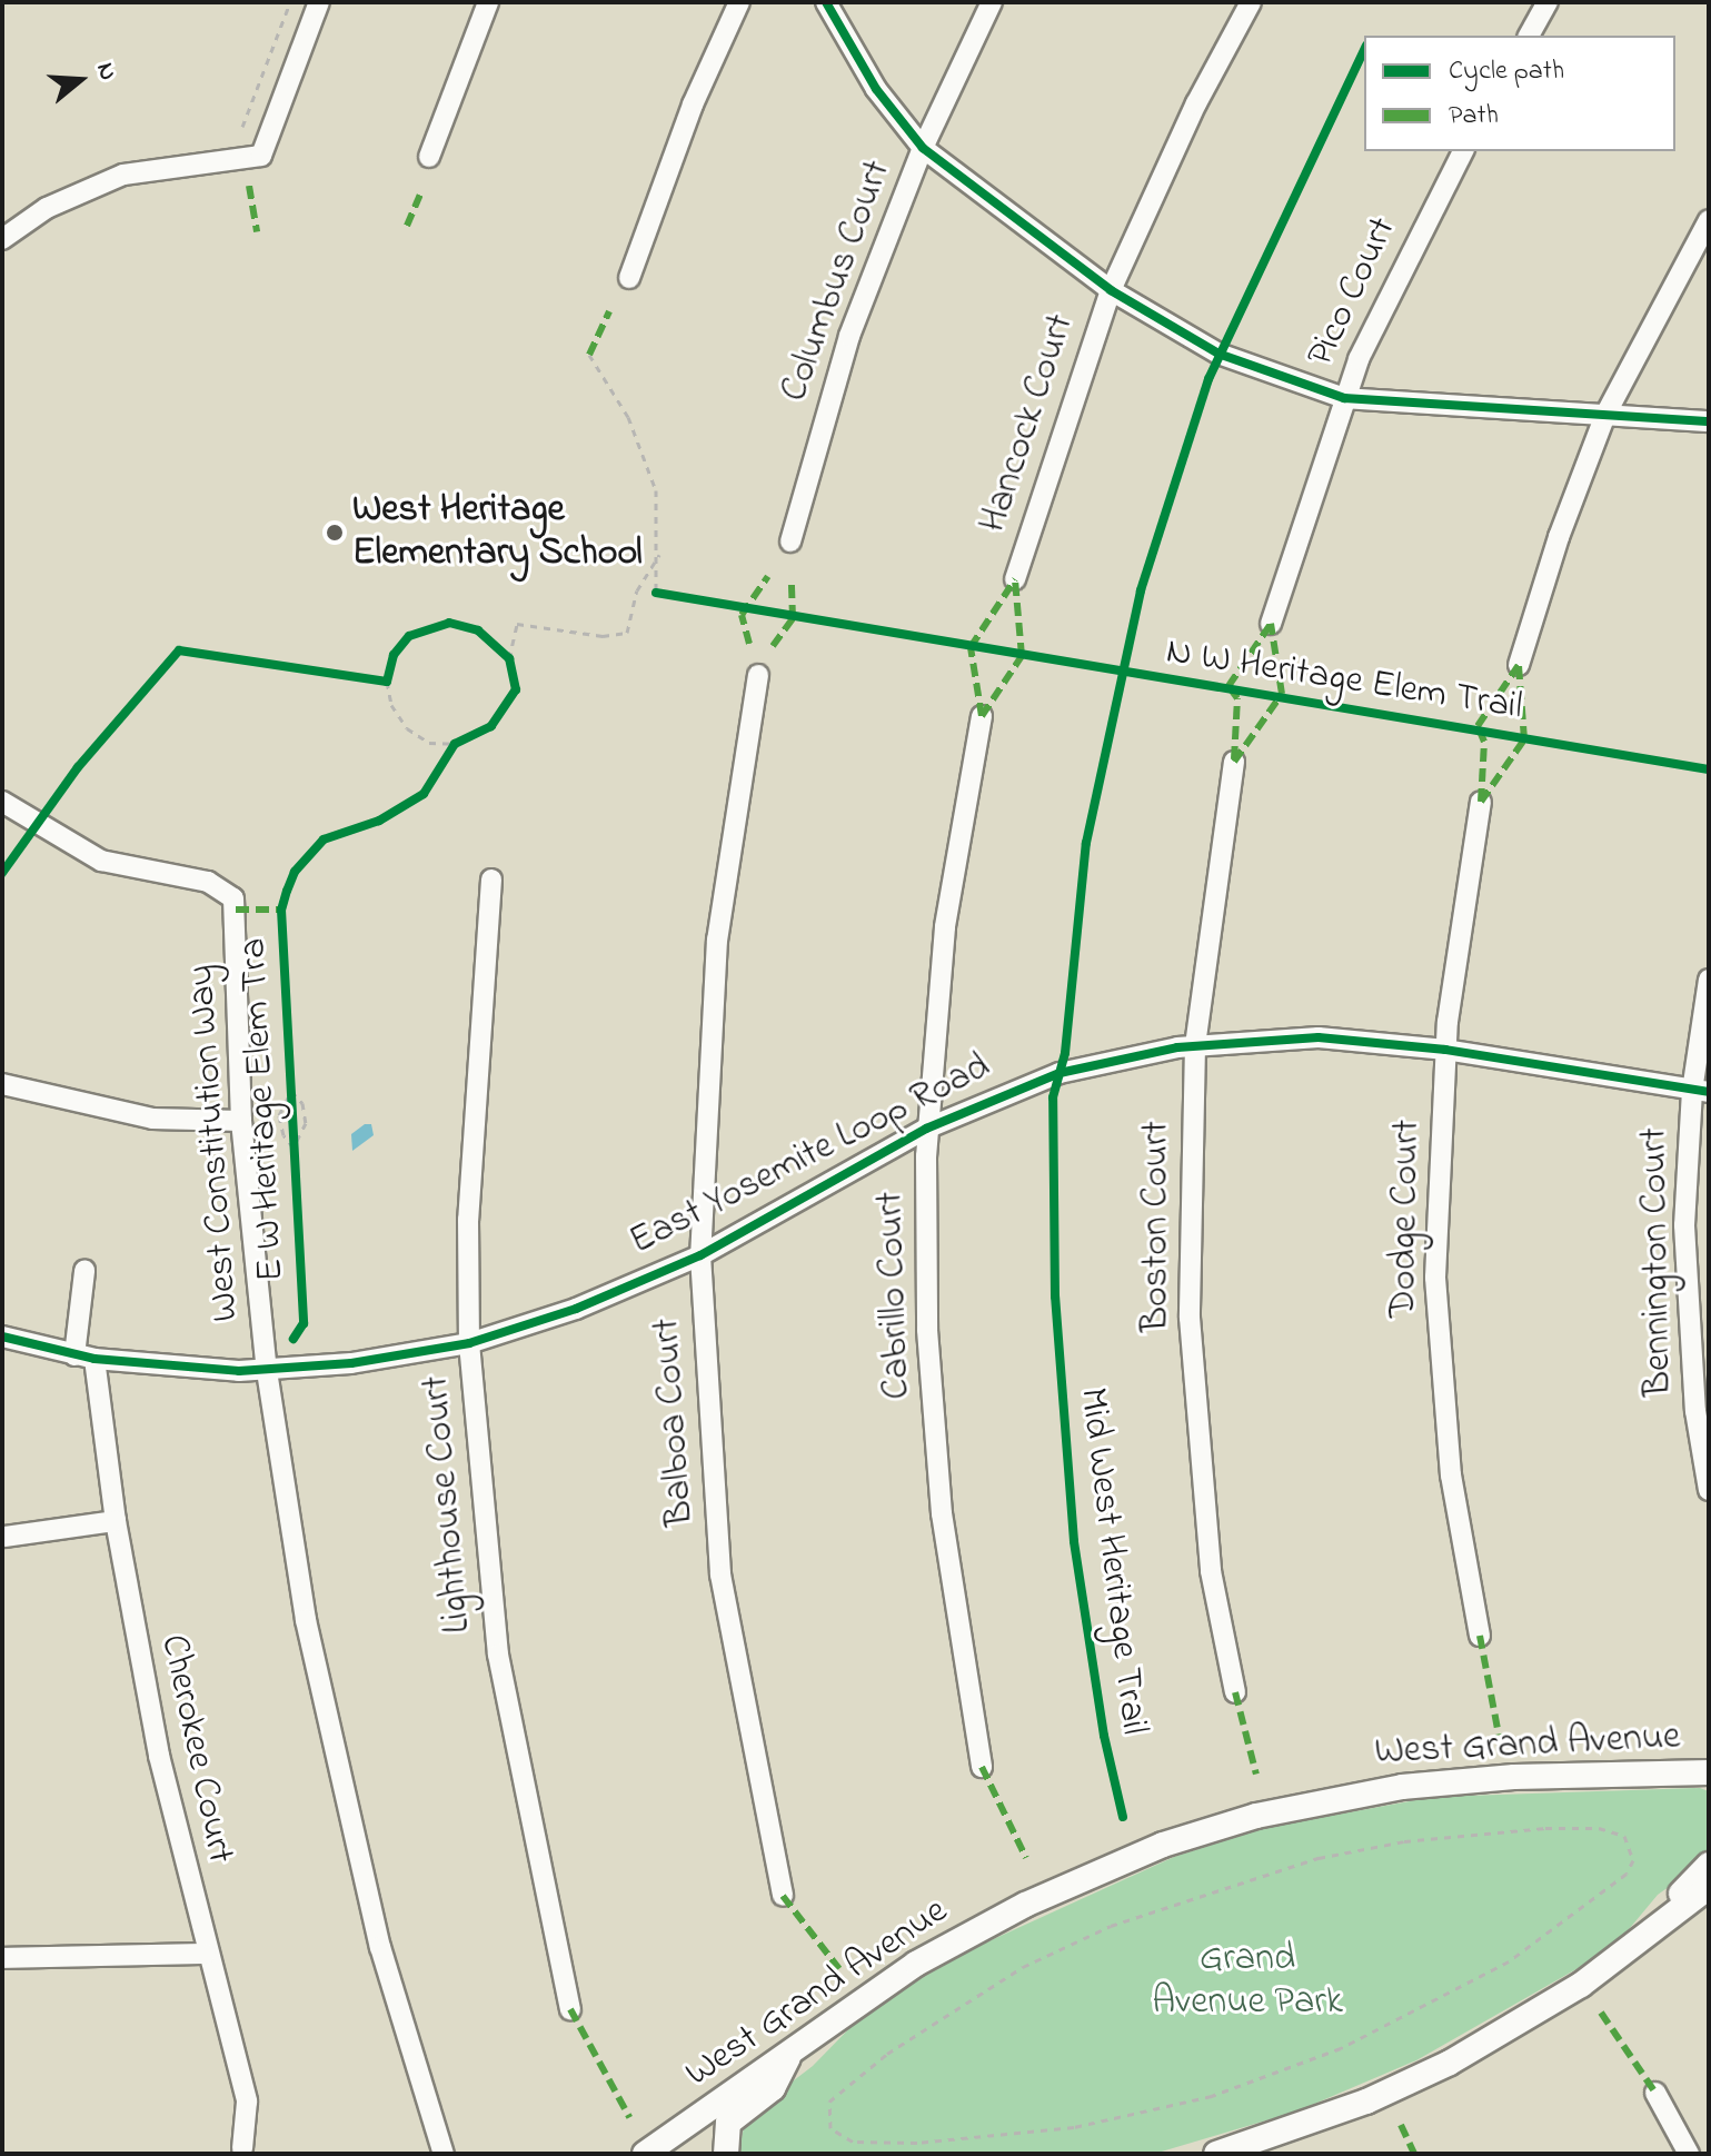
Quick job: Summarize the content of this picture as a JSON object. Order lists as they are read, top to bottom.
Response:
{
  "streets": {
    "street": [
      "Columbus Court",
      "Pico Court",
      "Hancock Court",
      "West Constitution Way",
      "East Yosemite Loop Road",
      "Dodge Court",
      "Boston Court",
      "Bennington Court",
      "Cabrillo Court",
      "Balboa Court",
      "Lighthouse Court",
      "West Grand Avenue",
      "Cherokee Court"
    ],
    "cycle path": ["N W Heritage Elem Trail", "E W Heritage Elem Tra", "Mid West Heritage Trail"]
  },
  "crossings": [
    ["West Constitution Way", "East Yosemite Loop Road"],
    ["East Yosemite Loop Road", "Dodge Court"],
    ["East Yosemite Loop Road", "Boston Court"],
    ["East Yosemite Loop Road", "Bennington Court"],
    ["East Yosemite Loop Road", "Cabrillo Court"],
    ["East Yosemite Loop Road", "Balboa Court"],
    ["East Yosemite Loop Road", "Lighthouse Court"],
    ["East Yosemite Loop Road", "Cherokee Court"]
  ],
  "parks": ["Grand Avenue Park"],
  "places": ["West Heritage Elementary School"],
  "legend": ["Cycle path", "Path"],
  "north": "right"
}
